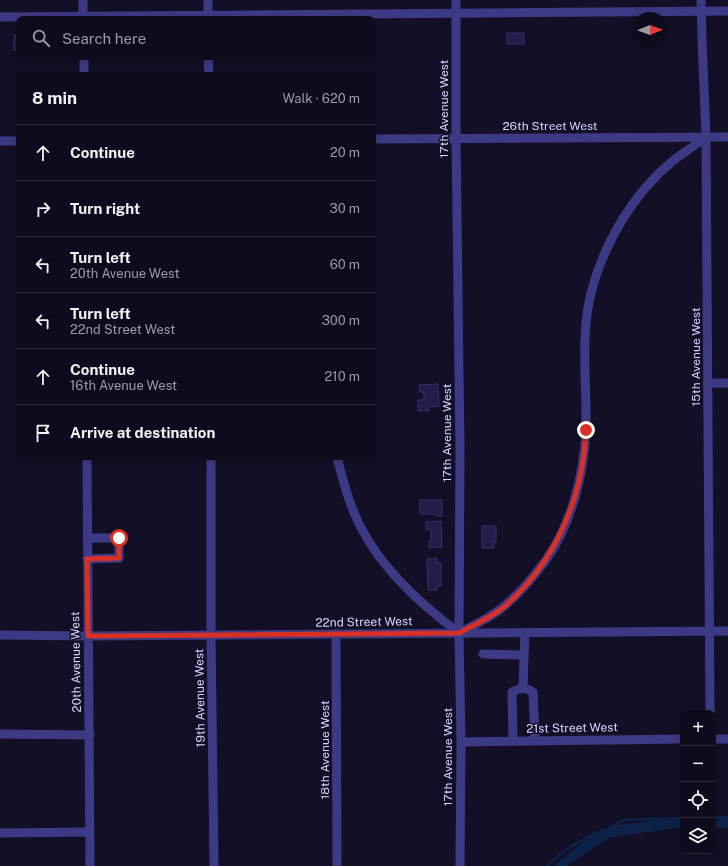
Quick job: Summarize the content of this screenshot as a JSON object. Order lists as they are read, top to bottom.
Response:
{
  "streets": {
    "street": [
      "17th Avenue West",
      "26th Street West",
      "15th Avenue West",
      "22nd Street West",
      "20th Avenue West",
      "19th Avenue West",
      "21st Street West",
      "18th Avenue West"
    ]
  },
  "crossings": [
    ["17th Avenue West", "26th Street West"],
    ["17th Avenue West", "22nd Street West"],
    ["17th Avenue West", "21st Street West"],
    ["26th Street West", "15th Avenue West"],
    ["15th Avenue West", "22nd Street West"],
    ["22nd Street West", "20th Avenue West"],
    ["22nd Street West", "19th Avenue West"],
    ["22nd Street West", "18th Avenue West"]
  ],
  "north": "right",
  "page": {
    "search": "Search here",
    "heading": ["8 min", "Walk · 620 m"],
    "list": [
      ["Continue", "20 m"],
      ["Turn right", "30 m"],
      ["Turn left", "20th Avenue West", "60 m"],
      ["Turn left", "22nd Street West", "300 m"],
      ["Continue", "16th Avenue West", "210 m"],
      "Arrive at destination"
    ],
    "map_buttons": ["+", "−"]
  }
}
